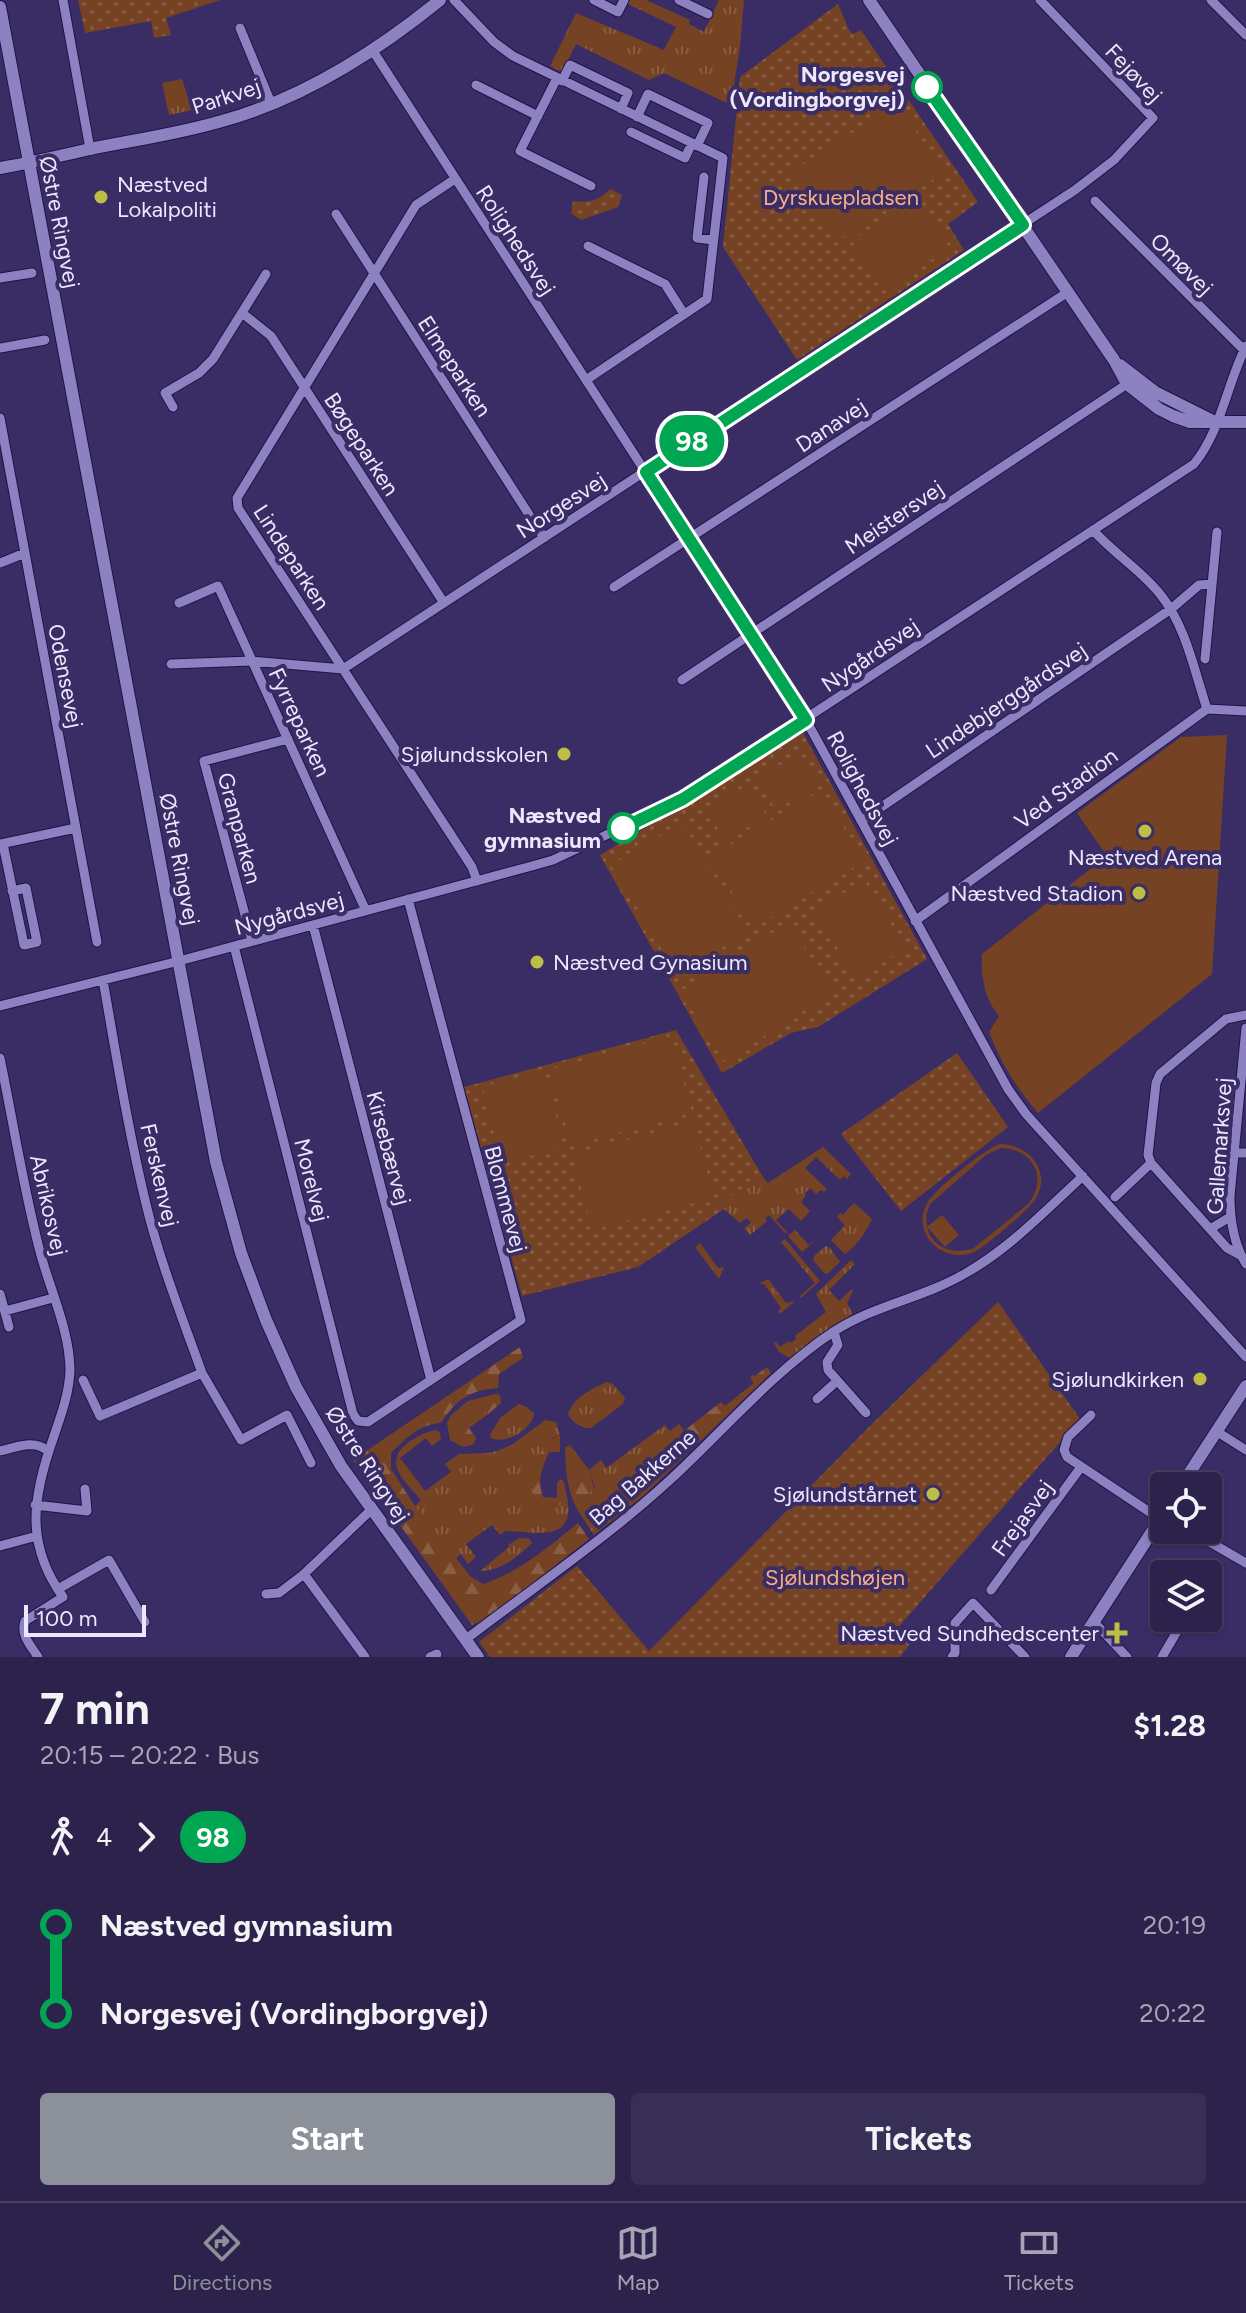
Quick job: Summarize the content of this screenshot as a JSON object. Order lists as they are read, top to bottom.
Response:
{
  "streets": {
    "street": [
      "Fejøvej",
      "Parkvej",
      "Østre Ringvej",
      "Rolighedsvej",
      "Omøvej",
      "Elmeparken",
      "Danavej",
      "Bøgeparken",
      "Norgesvej",
      "Meistersvej",
      "Lindeparken",
      "Nygårdsvej",
      "Odensevej",
      "Lindebjerggårdsvej",
      "Fyrreparken",
      "Ved Stadion",
      "Granparken",
      "Gallemarksvej",
      "Kirsebærvej",
      "Ferskenvej",
      "Morelvej",
      "Blommevej",
      "Abrikosvej",
      "Bag Bakkerne",
      "Frejasvej"
    ]
  },
  "crossings": [
    ["Fejøvej", "Norgesvej"],
    ["Parkvej", "Østre Ringvej"],
    ["Parkvej", "Rolighedsvej"],
    ["Østre Ringvej", "Nygårdsvej"],
    ["Østre Ringvej", "Bag Bakkerne"],
    ["Rolighedsvej", "Danavej"],
    ["Rolighedsvej", "Norgesvej"],
    ["Rolighedsvej", "Meistersvej"],
    ["Rolighedsvej", "Lindeparken"],
    ["Rolighedsvej", "Nygårdsvej"],
    ["Rolighedsvej", "Lindebjerggårdsvej"],
    ["Rolighedsvej", "Ved Stadion"],
    ["Rolighedsvej", "Bag Bakkerne"],
    ["Omøvej", "Nygårdsvej"],
    ["Elmeparken", "Norgesvej"],
    ["Elmeparken", "Lindeparken"],
    ["Bøgeparken", "Norgesvej"],
    ["Bøgeparken", "Lindeparken"],
    ["Norgesvej", "Lindeparken"],
    ["Lindeparken", "Nygårdsvej"],
    ["Nygårdsvej", "Fyrreparken"],
    ["Nygårdsvej", "Granparken"],
    ["Nygårdsvej", "Kirsebærvej"],
    ["Nygårdsvej", "Ferskenvej"],
    ["Nygårdsvej", "Morelvej"],
    ["Nygårdsvej", "Blommevej"],
    ["Fyrreparken", "Granparken"],
    ["Kirsebærvej", "Blommevej"],
    ["Morelvej", "Blommevej"]
  ],
  "parks": ["Dyrskuepladsen", "Sjølundshøjen"],
  "places": {
    "other": [
      "Norgesvej (Vordingborgvej)",
      "Næstved Lokalpoliti",
      "Sjølundsskolen",
      "Næstved gymnasium",
      "Næstved Arena",
      "Næstved Stadion",
      "Næstved Gynasium",
      "Sjølundkirken",
      "Sjølundstårnet"
    ],
    "health": ["Næstved Sundhedscenter"]
  },
  "lines": ["bus line 98"],
  "scale_bar": "100 m",
  "page": {
    "on_map": "98",
    "scale": "100 m",
    "heading": ["7 min", "20:15 – 20:22 · Bus", "$1.28"],
    "legs": ["4", "98"],
    "list": [
      {
        "name": "Næstved gymnasium",
        "value": "20:19"
      },
      {
        "name": "Norgesvej (Vordingborgvej)",
        "value": "20:22"
      }
    ],
    "buttons": ["Start", "Tickets"],
    "tabs": ["Directions", "Map", "Tickets"]
  }
}
